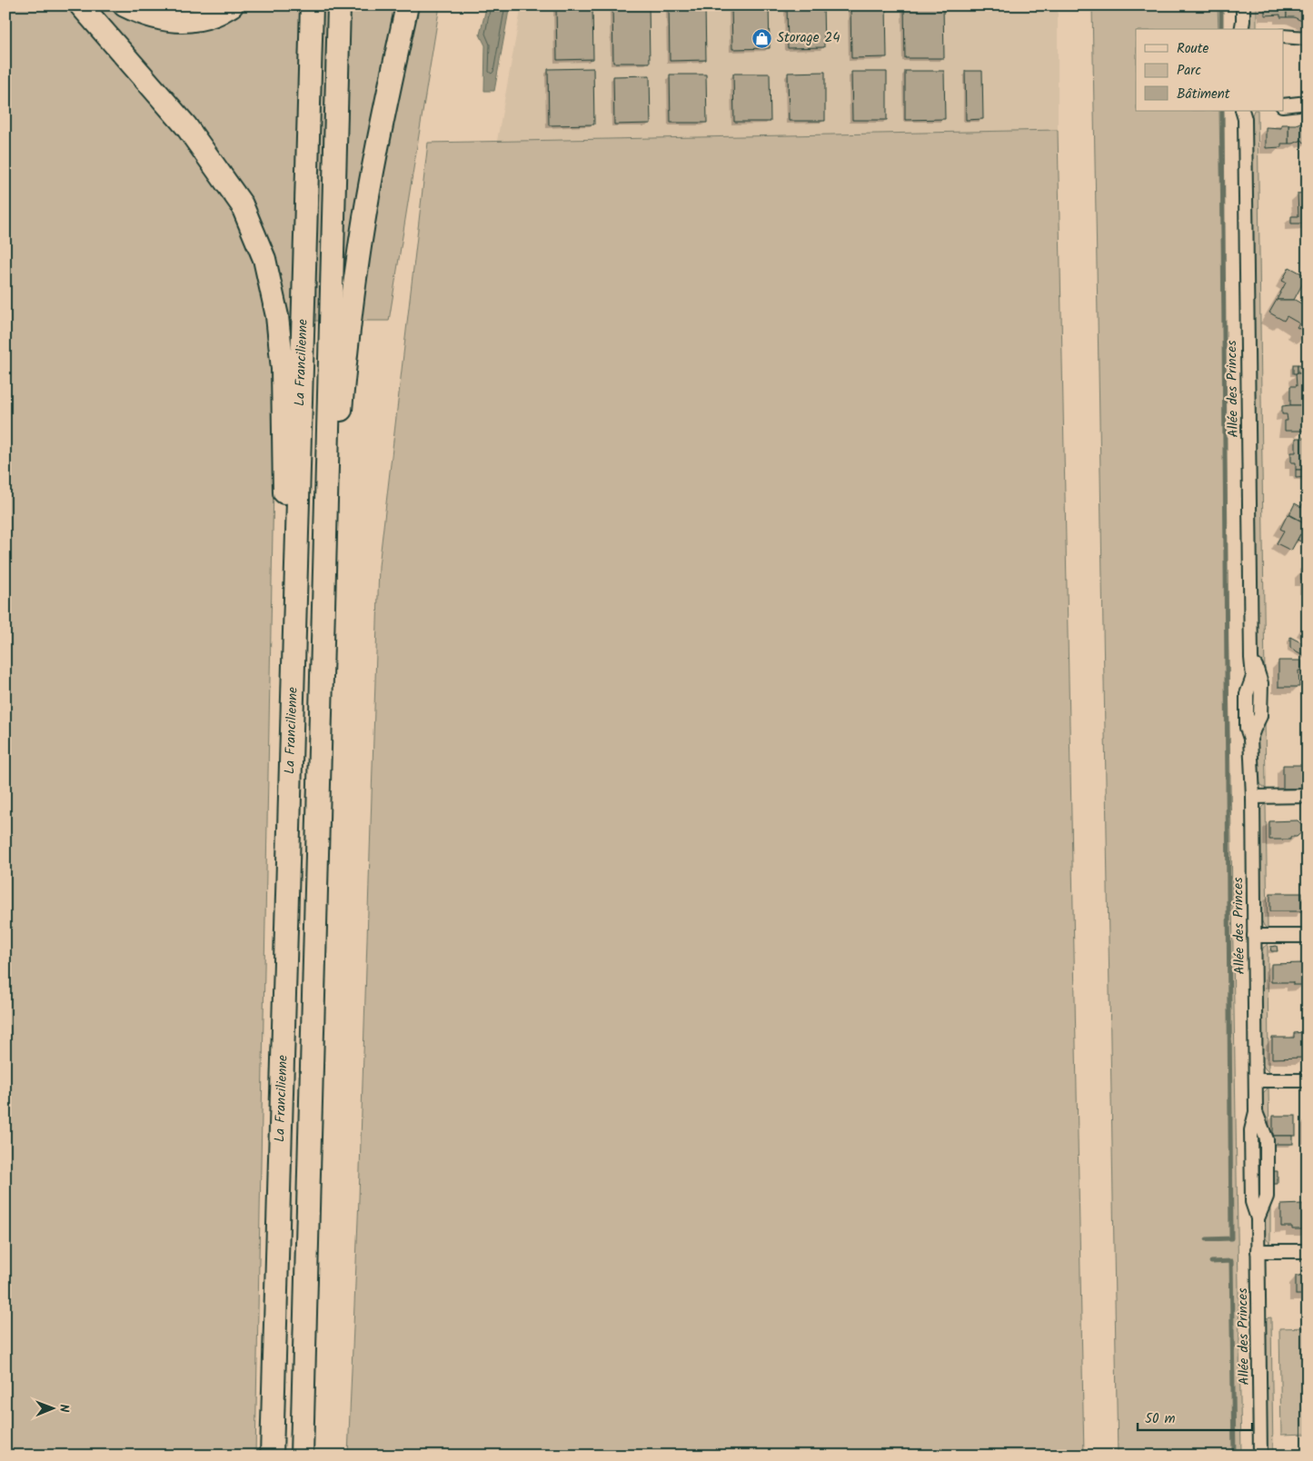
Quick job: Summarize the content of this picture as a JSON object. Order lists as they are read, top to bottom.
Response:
{
  "streets": {
    "highway": ["La Francilienne"],
    "street": ["Allée des Princes"]
  },
  "places": {
    "shop": ["Storage 24"]
  },
  "legend": ["Route", "Parc", "Bâtiment"],
  "scale_bar": "50 m",
  "north": "right"
}
